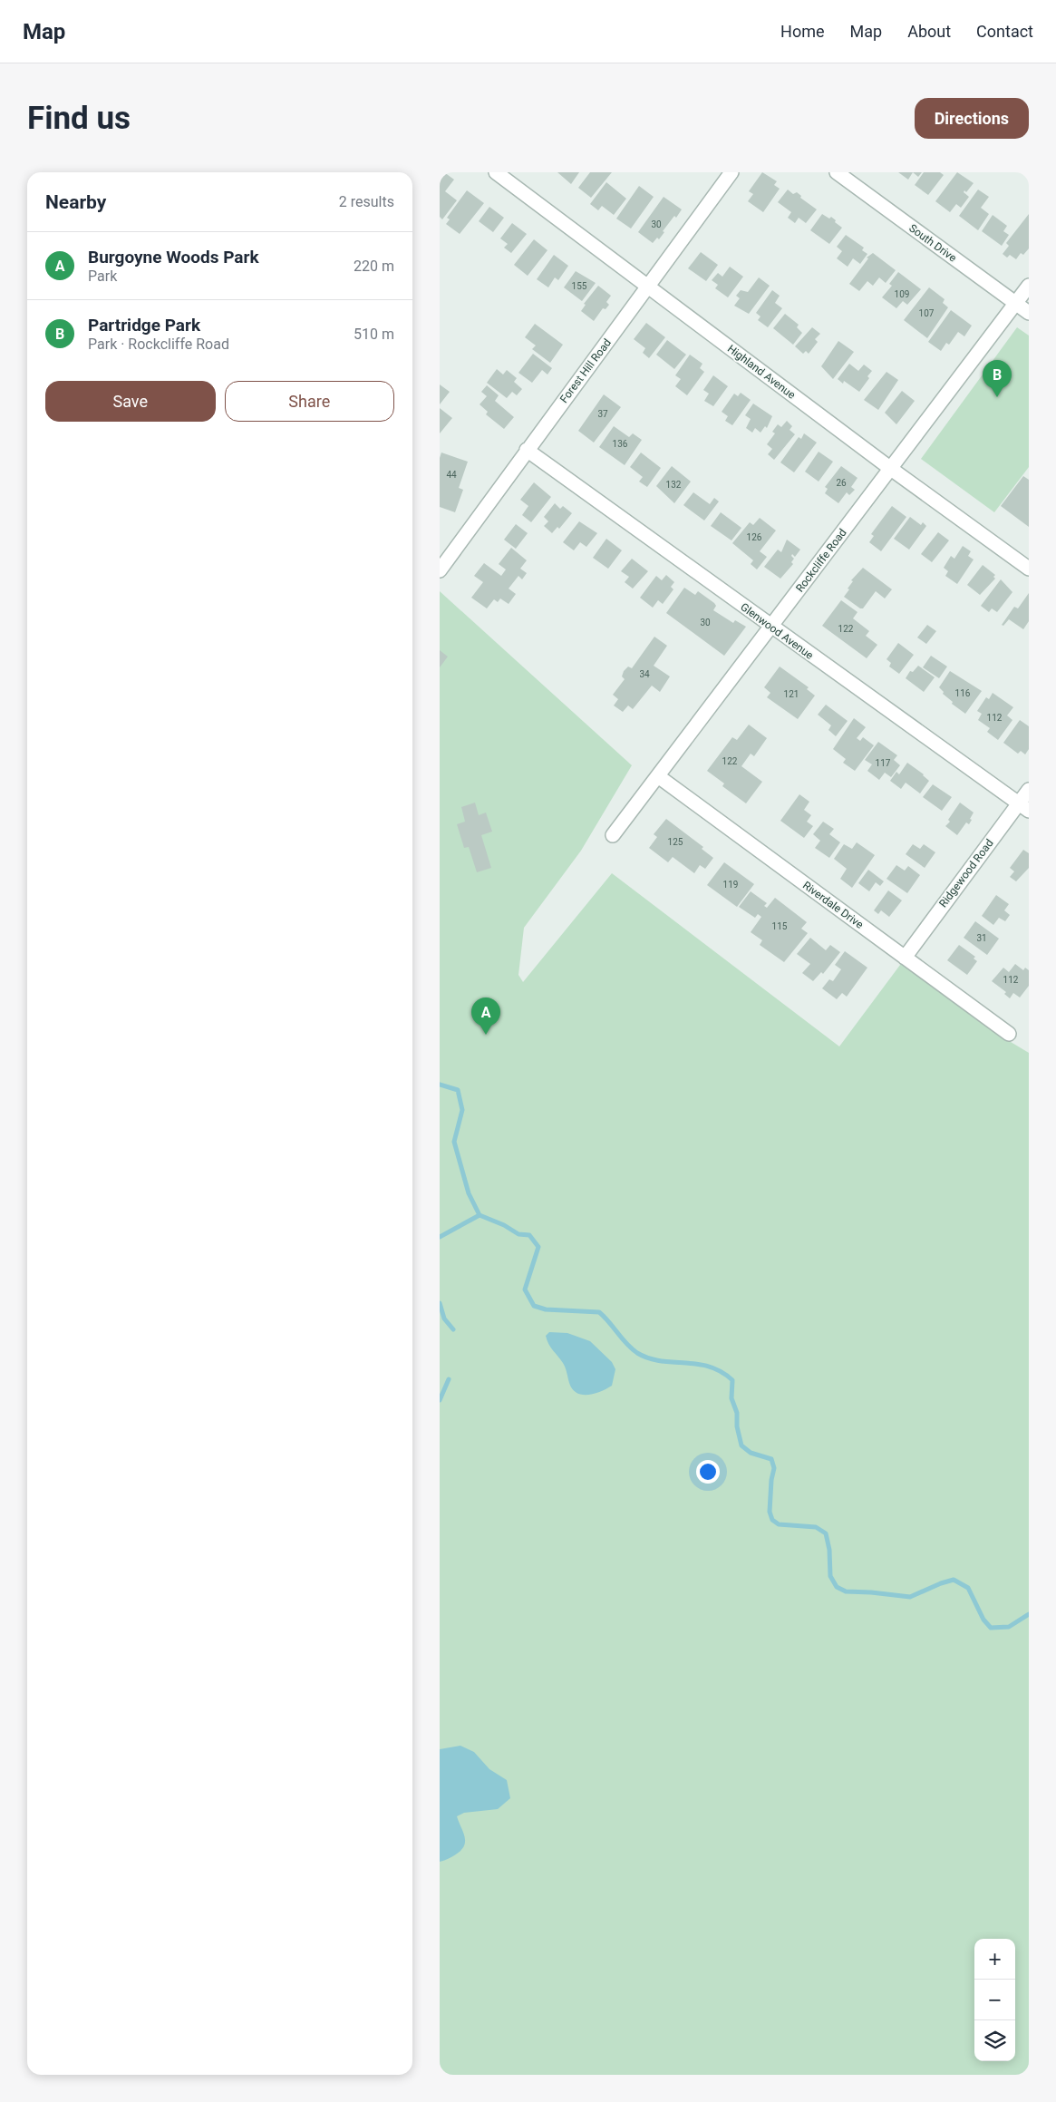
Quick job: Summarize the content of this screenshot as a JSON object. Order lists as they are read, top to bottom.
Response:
{
  "streets": {
    "street": [
      "South Drive",
      "Forest Hill Road",
      "Highland Avenue",
      "Rockcliffe Road",
      "Glenwood Avenue",
      "Ridgewood Road",
      "Riverdale Drive"
    ]
  },
  "crossings": [
    ["South Drive", "Rockcliffe Road"],
    ["Forest Hill Road", "Highland Avenue"],
    ["Forest Hill Road", "Glenwood Avenue"],
    ["Highland Avenue", "Rockcliffe Road"],
    ["Rockcliffe Road", "Glenwood Avenue"],
    ["Rockcliffe Road", "Riverdale Drive"],
    ["Glenwood Avenue", "Ridgewood Road"],
    ["Ridgewood Road", "Riverdale Drive"]
  ],
  "house_numbers": [
    "30",
    "155",
    "109",
    "107",
    "37",
    "136",
    "44",
    "26",
    "132",
    "126",
    "30",
    "122",
    "34",
    "116",
    "121",
    "112",
    "122",
    "117",
    "125",
    "119",
    "115",
    "31",
    "112"
  ],
  "page": {
    "header": "Map",
    "nav": [
      "Home",
      "Map",
      "About",
      "Contact"
    ],
    "buttons": [
      "Directions",
      ["Save", "Share"]
    ],
    "title": "Find us",
    "heading": ["Nearby", "2 results"],
    "list": [
      {
        "mark": "A",
        "name": "Burgoyne Woods Park",
        "note": "Park",
        "value": "220 m"
      },
      {
        "mark": "B",
        "name": "Partridge Park",
        "note": "Park · Rockcliffe Road",
        "value": "510 m"
      }
    ],
    "pins": ["B", "A"],
    "map_buttons": ["+", "−"]
  }
}
